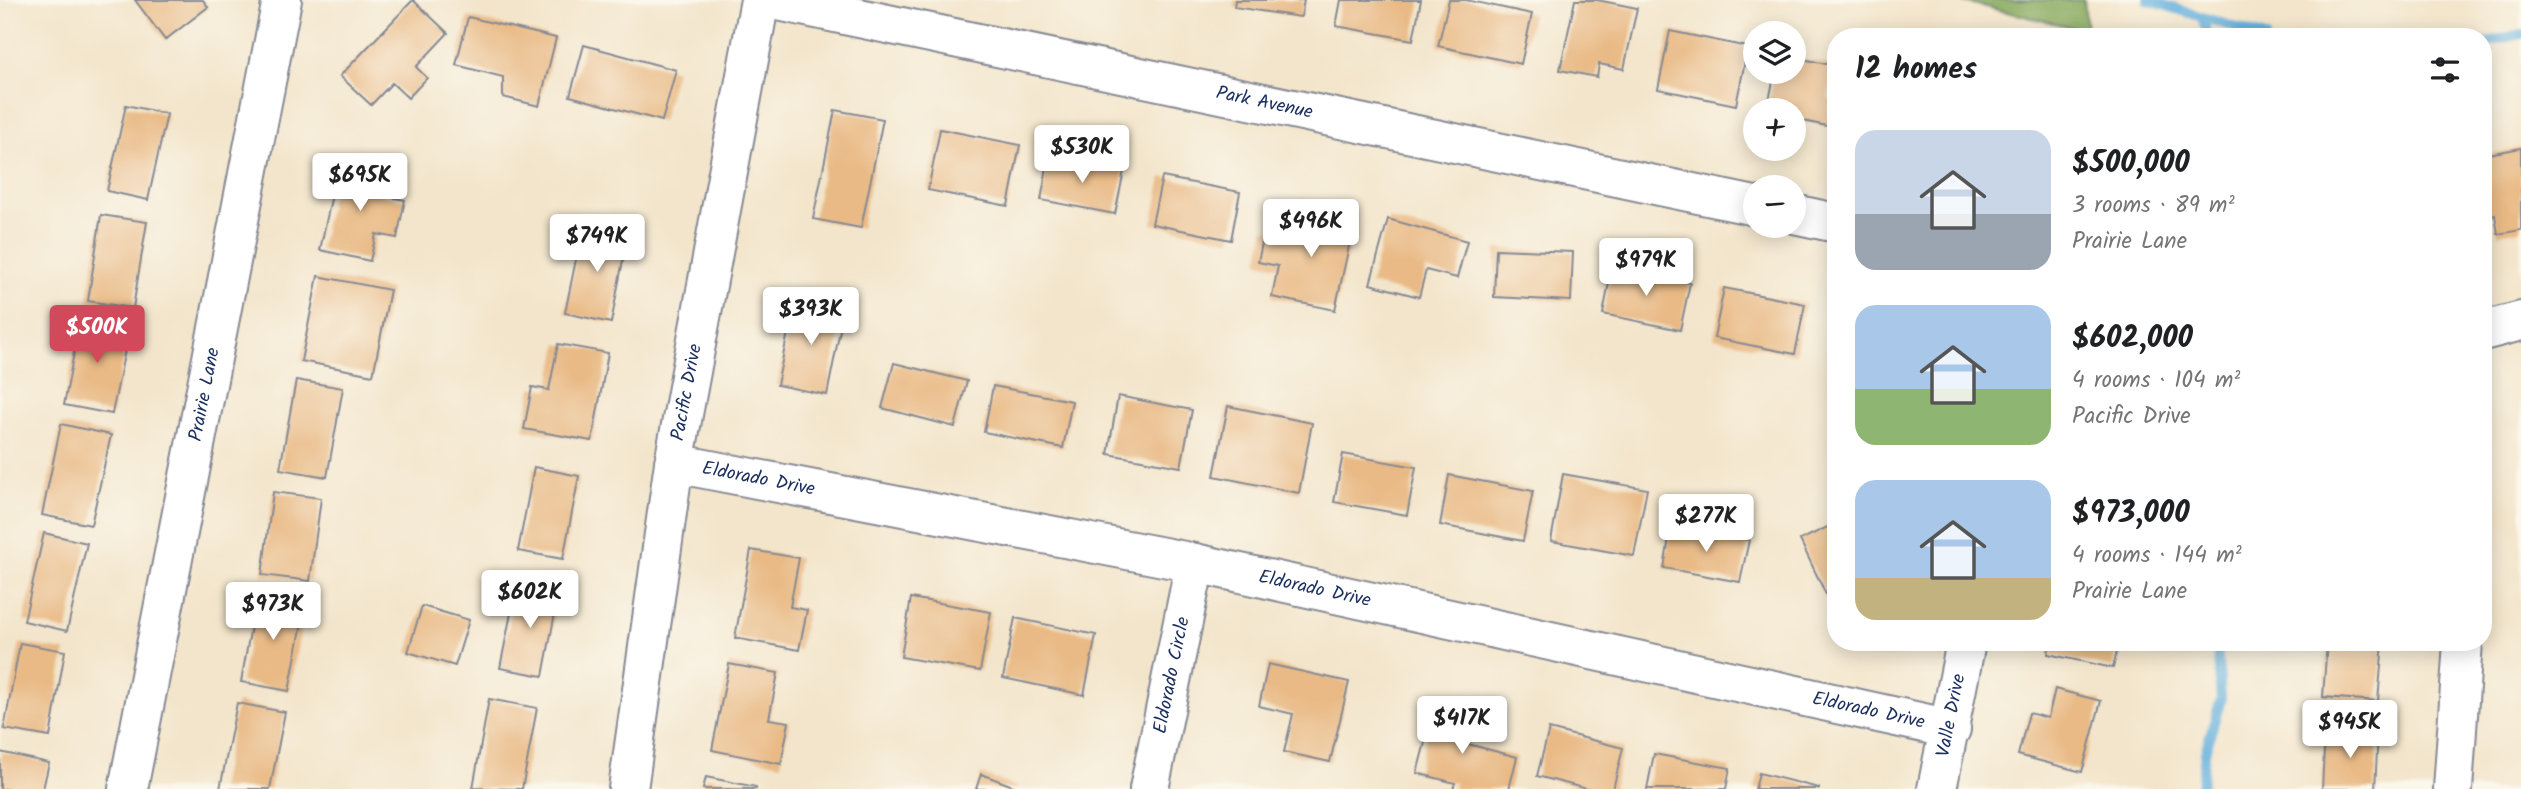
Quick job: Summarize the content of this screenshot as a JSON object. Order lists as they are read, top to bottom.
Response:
{
  "streets": {
    "street": [
      "Park Avenue",
      "Pacific Drive",
      "Prairie Lane",
      "Eldorado Drive",
      "Eldorado Circle",
      "Valle Drive"
    ]
  },
  "crossings": [
    ["Pacific Drive", "Eldorado Drive"],
    ["Eldorado Drive", "Eldorado Circle"],
    ["Eldorado Drive", "Valle Drive"]
  ],
  "page": {
    "map_buttons": ["+", "−"],
    "heading": "12 homes",
    "list": [
      {
        "name": "$500,000",
        "note": "3 rooms · 89 m² · Prairie Lane"
      },
      {
        "name": "$602,000",
        "note": "4 rooms · 104 m² · Pacific Drive"
      },
      {
        "name": "$973,000",
        "note": "4 rooms · 144 m² · Prairie Lane"
      }
    ],
    "price": [
      "$530K",
      "$695K",
      "$496K",
      "$749K",
      "$979K",
      "$393K",
      "$500K",
      "$277K",
      "$602K",
      "$973K",
      "$417K",
      "$945K"
    ]
  }
}
